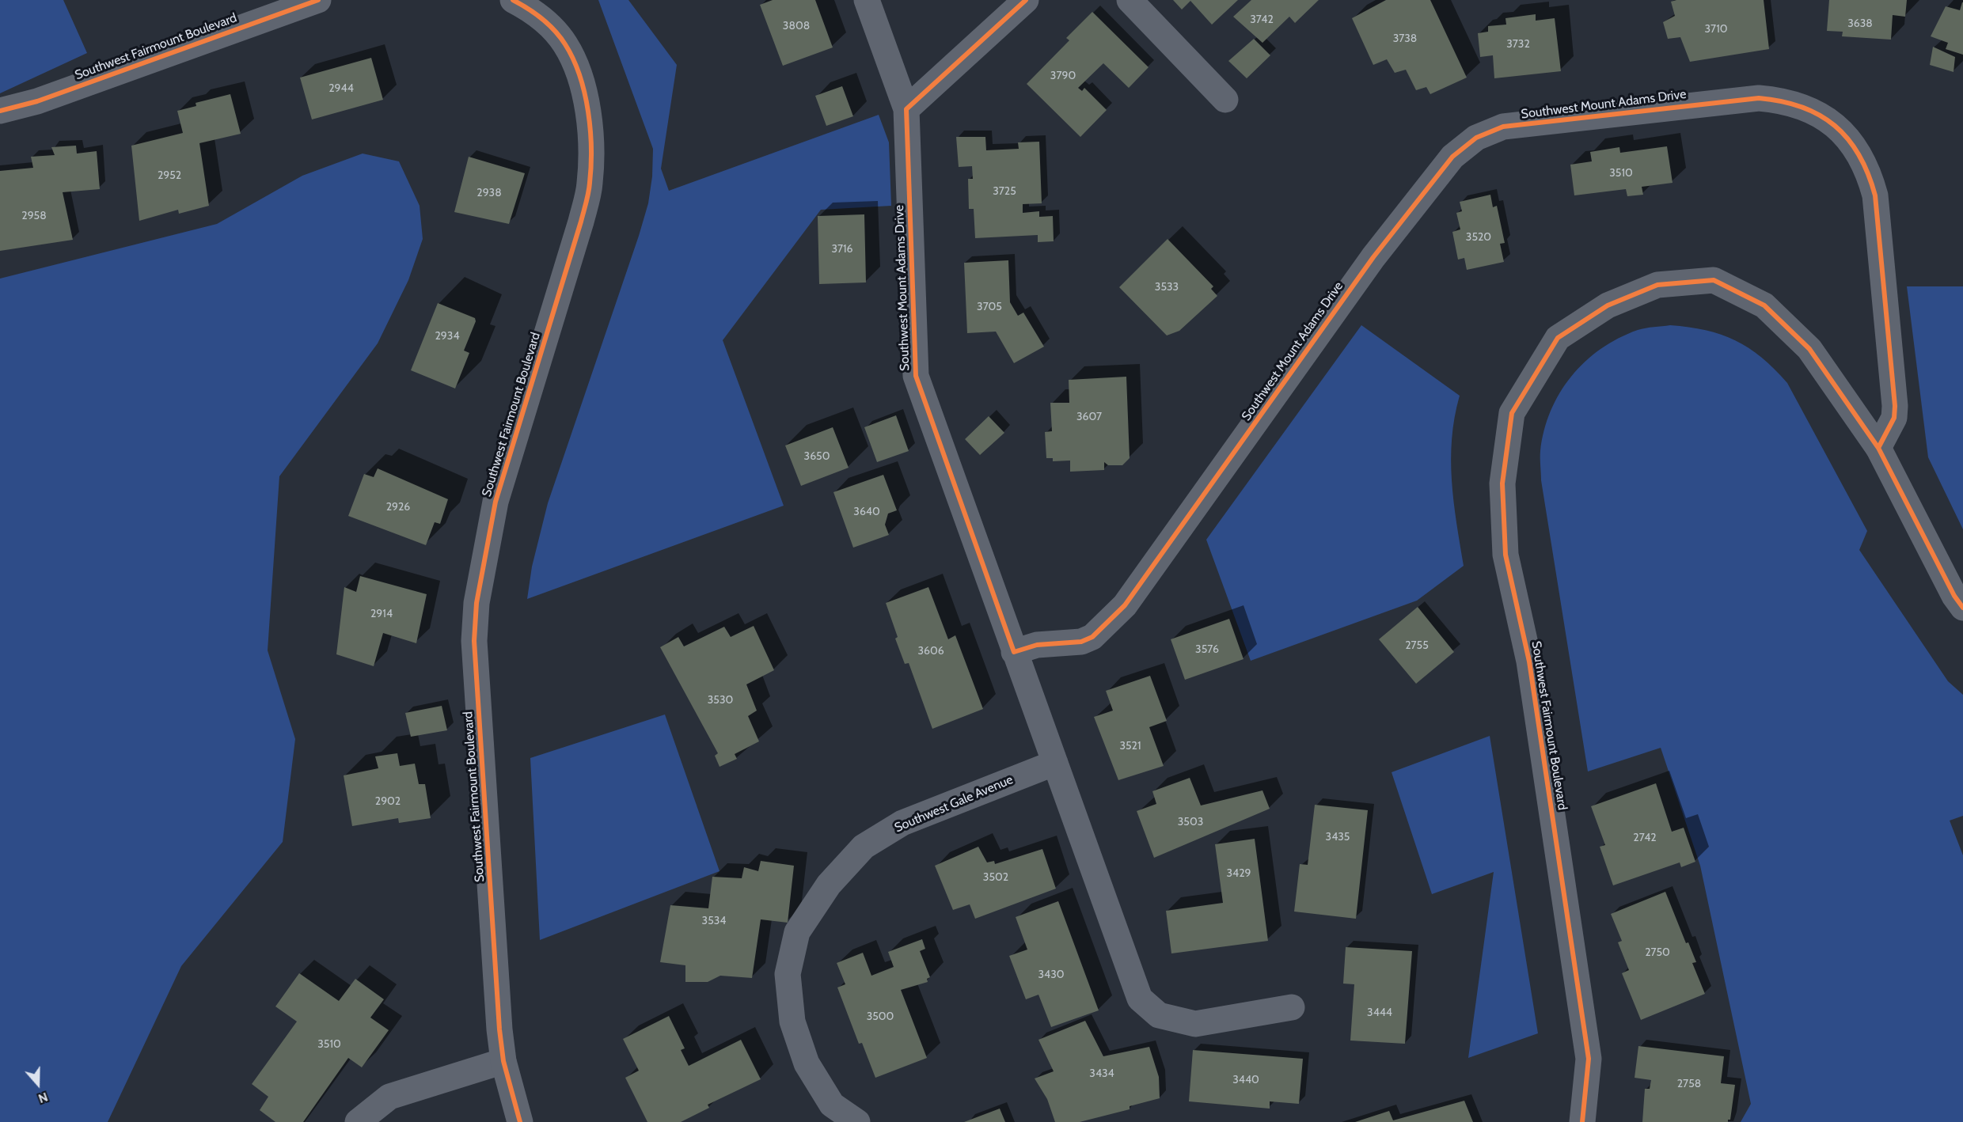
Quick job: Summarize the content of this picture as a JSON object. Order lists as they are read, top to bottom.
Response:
{
  "streets": {
    "street": ["Southwest Fairmount Boulevard", "Southwest Mount Adams Drive", "Southwest Gale Avenue"]
  },
  "crossings": [
    ["Southwest Fairmount Boulevard", "Southwest Mount Adams Drive"]
  ],
  "house_numbers": [
    "3742",
    "3638",
    "3808",
    "3710",
    "3738",
    "3732",
    "3790",
    "2944",
    "3510",
    "2952",
    "3725",
    "2938",
    "2958",
    "3520",
    "3716",
    "3533",
    "3705",
    "2934",
    "3607",
    "3650",
    "2926",
    "3640",
    "2914",
    "2755",
    "3576",
    "3606",
    "3530",
    "3521",
    "2902",
    "3503",
    "3435",
    "2742",
    "3429",
    "3502",
    "3534",
    "2750",
    "3430",
    "3444",
    "3500",
    "3510",
    "3434",
    "3440",
    "2758"
  ],
  "north": "bottom"
}
